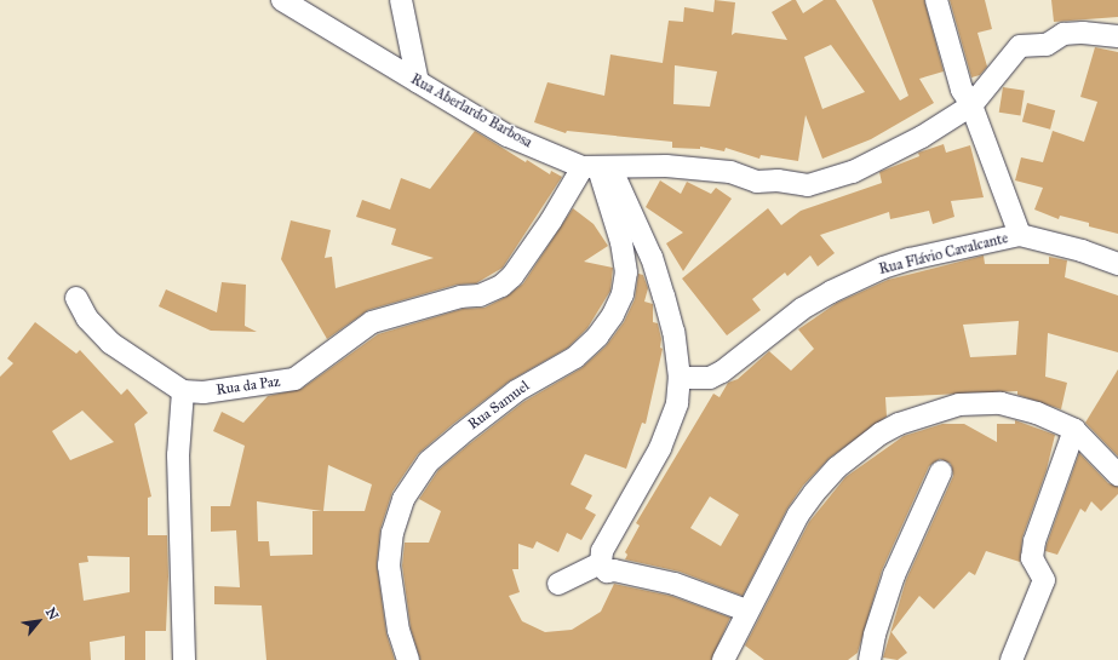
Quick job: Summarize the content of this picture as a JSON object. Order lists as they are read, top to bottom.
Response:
{
  "streets": {
    "street": [
      "Rua Aberlardo Barbosa",
      "Rua Flávio Cavalcante",
      "Rua da Paz",
      "Rua Samuel"
    ]
  },
  "crossings": [
    ["Rua Aberlardo Barbosa", "Rua da Paz"],
    ["Rua Aberlardo Barbosa", "Rua Samuel"],
    ["Rua da Paz", "Rua Samuel"]
  ],
  "north": "top right"
}
